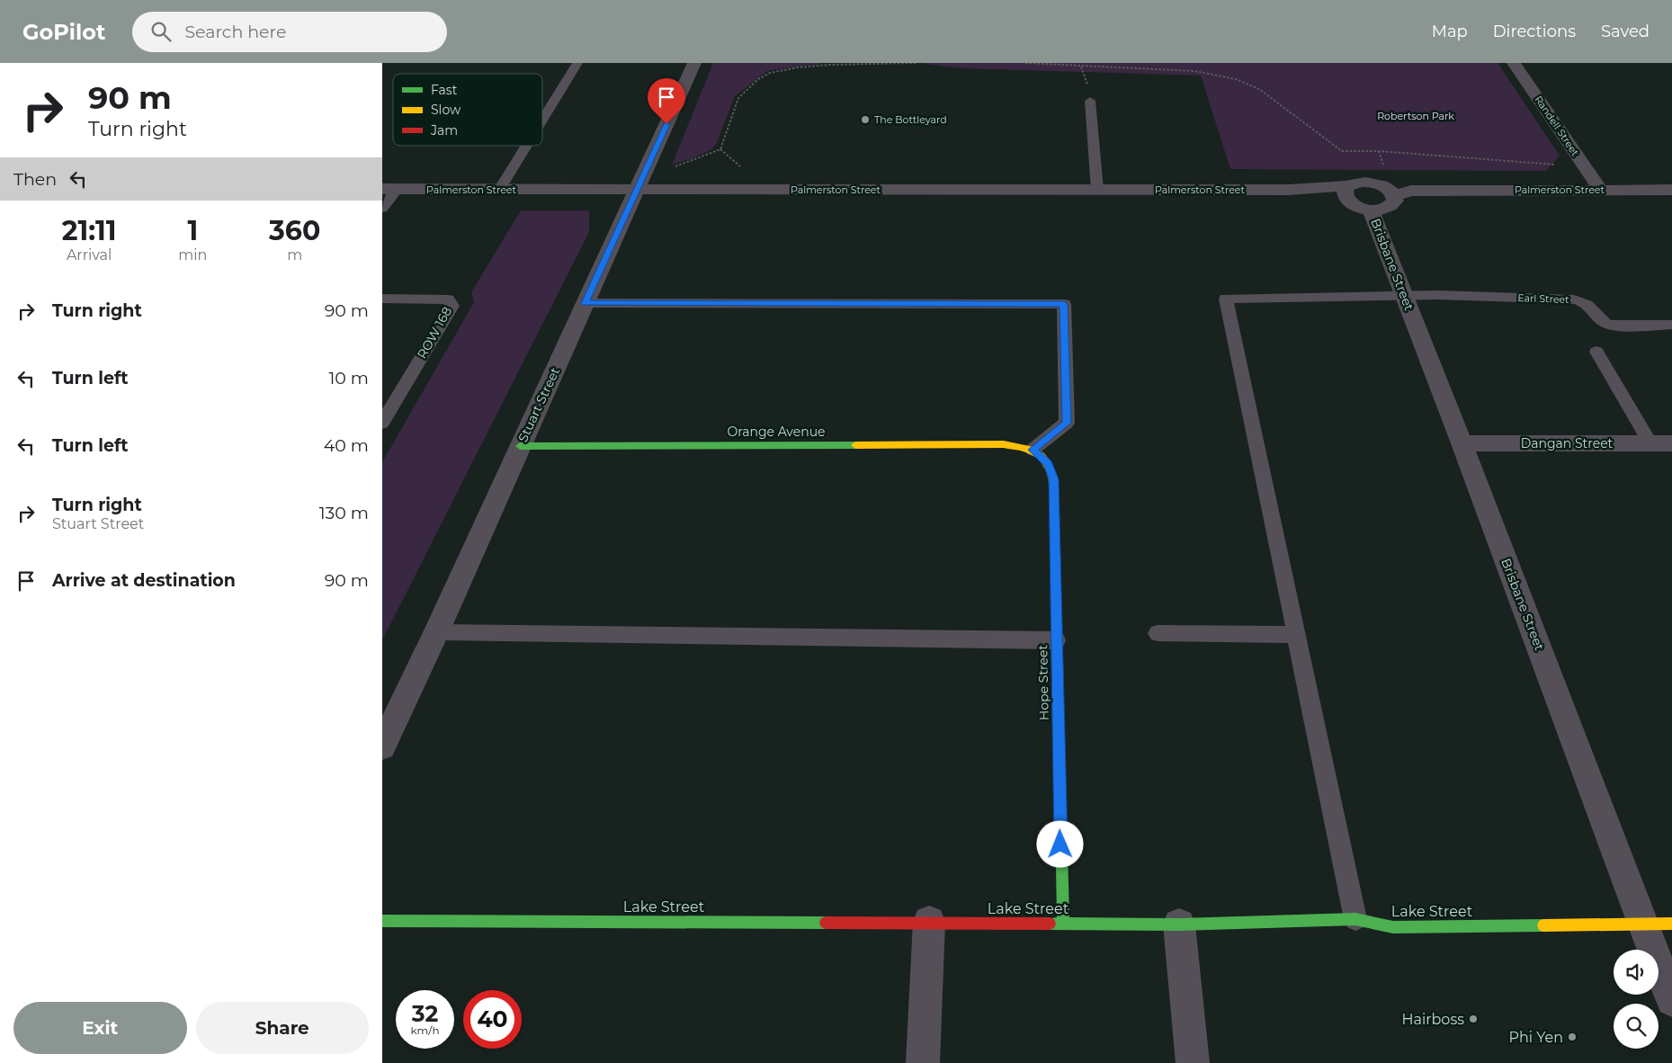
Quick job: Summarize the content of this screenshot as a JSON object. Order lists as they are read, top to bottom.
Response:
{
  "streets": {
    "street": [
      "Randell Street",
      "Palmerston Street",
      "Brisbane Street",
      "Stuart Street",
      "Orange Avenue",
      "Dangan Street",
      "Hope Street",
      "Lake Street"
    ],
    "lane": ["Earl Street", "ROW 168"]
  },
  "crossings": [
    ["Randell Street", "Palmerston Street"],
    ["Palmerston Street", "Stuart Street"],
    ["Brisbane Street", "Earl Street"],
    ["Brisbane Street", "Dangan Street"],
    ["Brisbane Street", "Lake Street"],
    ["Stuart Street", "Orange Avenue"],
    ["Orange Avenue", "Hope Street"],
    ["Hope Street", "Lake Street"]
  ],
  "parks": ["Robertson Park"],
  "places": ["The Bottleyard", "Hairboss", "Phi Yen"],
  "legend": ["Fast", "Slow", "Jam"],
  "page": {
    "header": "GoPilot",
    "search": "Search here",
    "nav": ["Map", "Directions", "Saved"],
    "turn": ["90 m", "Turn right"],
    "then": "Then",
    "eta": [
      "21:11",
      "Arrival",
      "1",
      "min",
      "360",
      "m"
    ],
    "list": [
      {
        "name": "Turn right",
        "value": "90 m"
      },
      {
        "name": "Turn left",
        "value": "10 m"
      },
      {
        "name": "Turn left",
        "value": "40 m"
      },
      {
        "name": "Turn right",
        "note": "Stuart Street",
        "value": "130 m"
      },
      {
        "name": "Arrive at destination",
        "value": "90 m"
      }
    ],
    "speed": "32 km/h",
    "limit": "40",
    "buttons": ["Exit", "Share"]
  }
}
